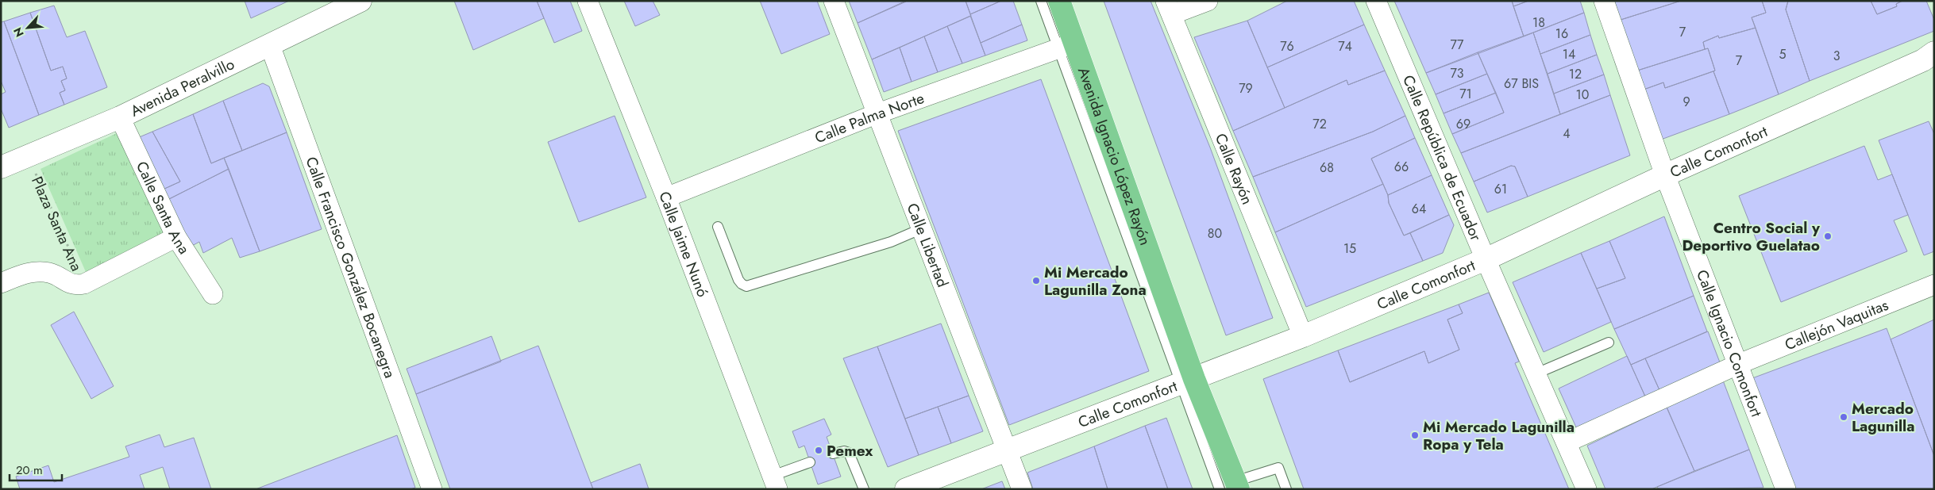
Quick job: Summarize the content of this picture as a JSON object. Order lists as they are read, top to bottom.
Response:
{
  "streets": {
    "main road": ["Avenida Ignacio López Rayón"],
    "street": [
      "Avenida Peralvillo",
      "Calle Palma Norte",
      "Calle Comonfort",
      "Calle República de Ecuador",
      "Calle Rayón",
      "Calle Santa Ana",
      "Plaza Santa Ana",
      "Calle Jaime Nunó",
      "Calle Libertad",
      "Calle Francisco González Bocanegra",
      "Callejón Vaquitas",
      "Calle Ignacio Comonfort"
    ]
  },
  "crossings": [
    ["Avenida Peralvillo", "Calle Santa Ana"],
    ["Avenida Peralvillo", "Plaza Santa Ana"],
    ["Avenida Peralvillo", "Calle Francisco González Bocanegra"],
    ["Calle Palma Norte", "Avenida Ignacio López Rayón"],
    ["Calle Palma Norte", "Calle Jaime Nunó"],
    ["Calle Palma Norte", "Calle Libertad"],
    ["Calle Comonfort", "Avenida Ignacio López Rayón"],
    ["Calle Comonfort", "Calle República de Ecuador"],
    ["Calle Comonfort", "Calle Rayón"],
    ["Calle Comonfort", "Calle Libertad"],
    ["Calle Comonfort", "Calle Ignacio Comonfort"],
    ["Calle República de Ecuador", "Callejón Vaquitas"],
    ["Calle Santa Ana", "Plaza Santa Ana"],
    ["Callejón Vaquitas", "Calle Ignacio Comonfort"]
  ],
  "places": [
    "Centro Social y Deportivo Guelatao",
    "Mi Mercado Lagunilla Zona",
    "Mercado Lagunilla",
    "Mi Mercado Lagunilla Ropa y Tela",
    "Pemex"
  ],
  "house_numbers": [
    "18",
    "7",
    "16",
    "77",
    "76",
    "74",
    "14",
    "5",
    "3",
    "7",
    "73",
    "12",
    "67 BIS",
    "79",
    "71",
    "10",
    "9",
    "72",
    "69",
    "4",
    "66",
    "68",
    "61",
    "64",
    "80",
    "15"
  ],
  "scale_bar": "20 m",
  "north": "bottom left"
}
